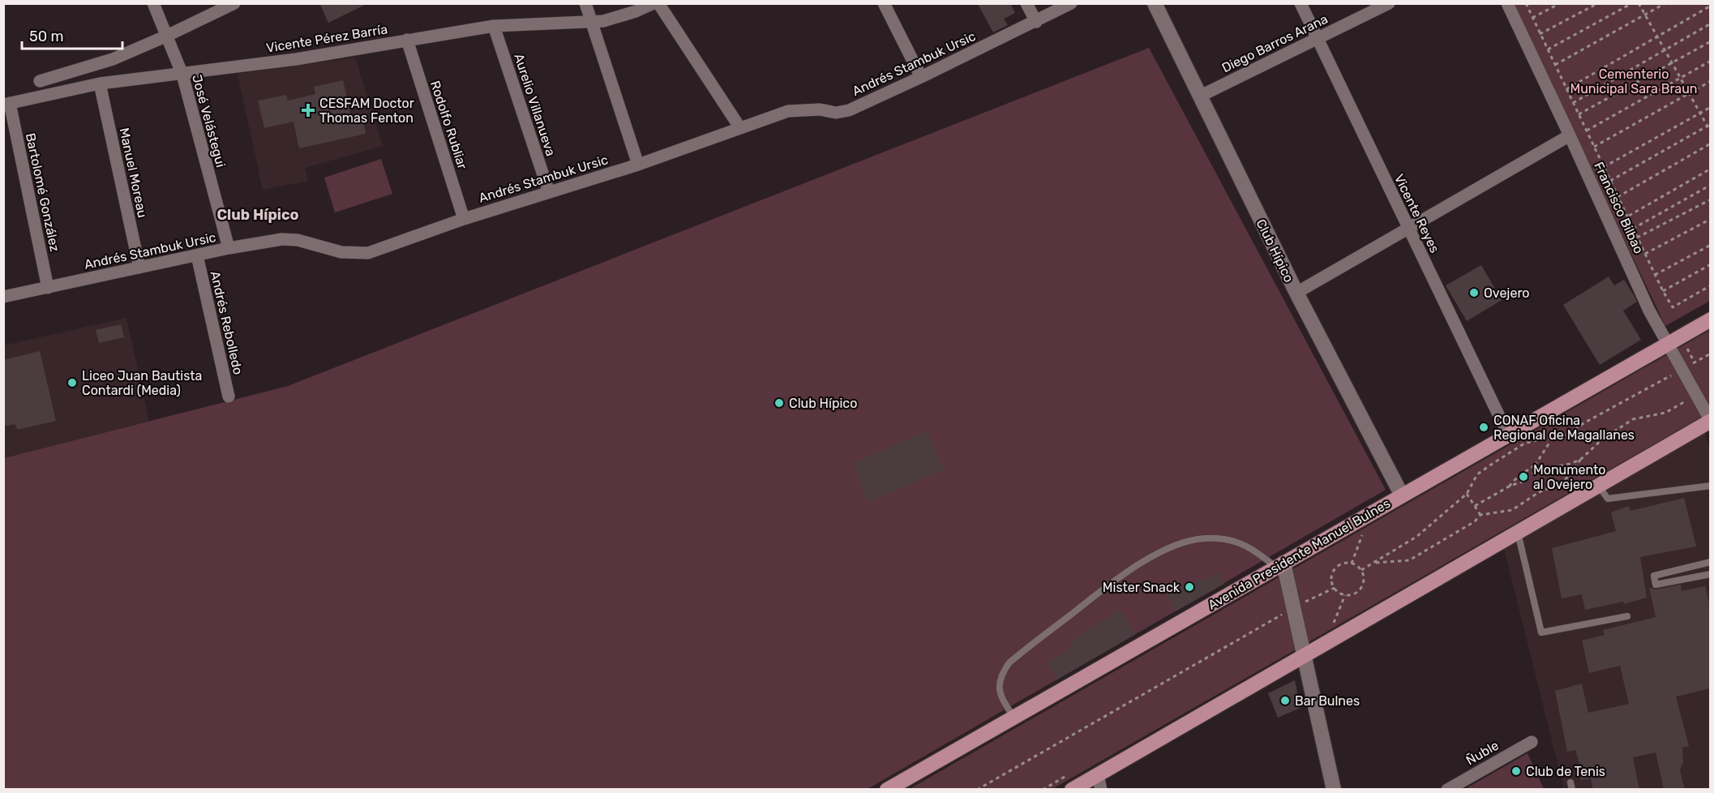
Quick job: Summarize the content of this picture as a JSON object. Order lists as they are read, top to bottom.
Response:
{
  "streets": {
    "main road": ["Avenida Presidente Manuel Bulnes"],
    "street": [
      "Vicente Pérez Barría",
      "Diego Barros Arana",
      "Andrés Stambuk Ursic",
      "Aurelio Villanueva",
      "José Velástegui",
      "Rodolfo Rubliar",
      "Manuel Moreau",
      "Bartolomé González",
      "Francisco Bilbao",
      "Vicente Reyes",
      "Club Hípico",
      "Andrés Rebolledo",
      "Ñuble"
    ]
  },
  "crossings": [
    ["Vicente Pérez Barría", "Aurelio Villanueva"],
    ["Vicente Pérez Barría", "José Velástegui"],
    ["Vicente Pérez Barría", "Rodolfo Rubliar"],
    ["Vicente Pérez Barría", "Manuel Moreau"],
    ["Vicente Pérez Barría", "Bartolomé González"],
    ["Diego Barros Arana", "Vicente Reyes"],
    ["Diego Barros Arana", "Club Hípico"],
    ["Andrés Stambuk Ursic", "Aurelio Villanueva"],
    ["Andrés Stambuk Ursic", "José Velástegui"],
    ["Andrés Stambuk Ursic", "Rodolfo Rubliar"],
    ["Andrés Stambuk Ursic", "Manuel Moreau"],
    ["Andrés Stambuk Ursic", "Bartolomé González"],
    ["Andrés Stambuk Ursic", "Andrés Rebolledo"],
    ["Francisco Bilbao", "Avenida Presidente Manuel Bulnes"],
    ["Vicente Reyes", "Avenida Presidente Manuel Bulnes"],
    ["Club Hípico", "Avenida Presidente Manuel Bulnes"]
  ],
  "districts": ["Club Hípico"],
  "parks": ["Cementerio Municipal Sara Braun"],
  "places": {
    "health": ["CESFAM Doctor Thomas Fenton"],
    "other": [
      "Ovejero",
      "Liceo Juan Bautista Contardi (Media)",
      "Club Hípico",
      "CONAF Oficina Regional de Magallanes",
      "Monumento al Ovejero",
      "Mister Snack",
      "Bar Bulnes",
      "Club de Tenis"
    ]
  },
  "scale_bar": "50 m"
}
